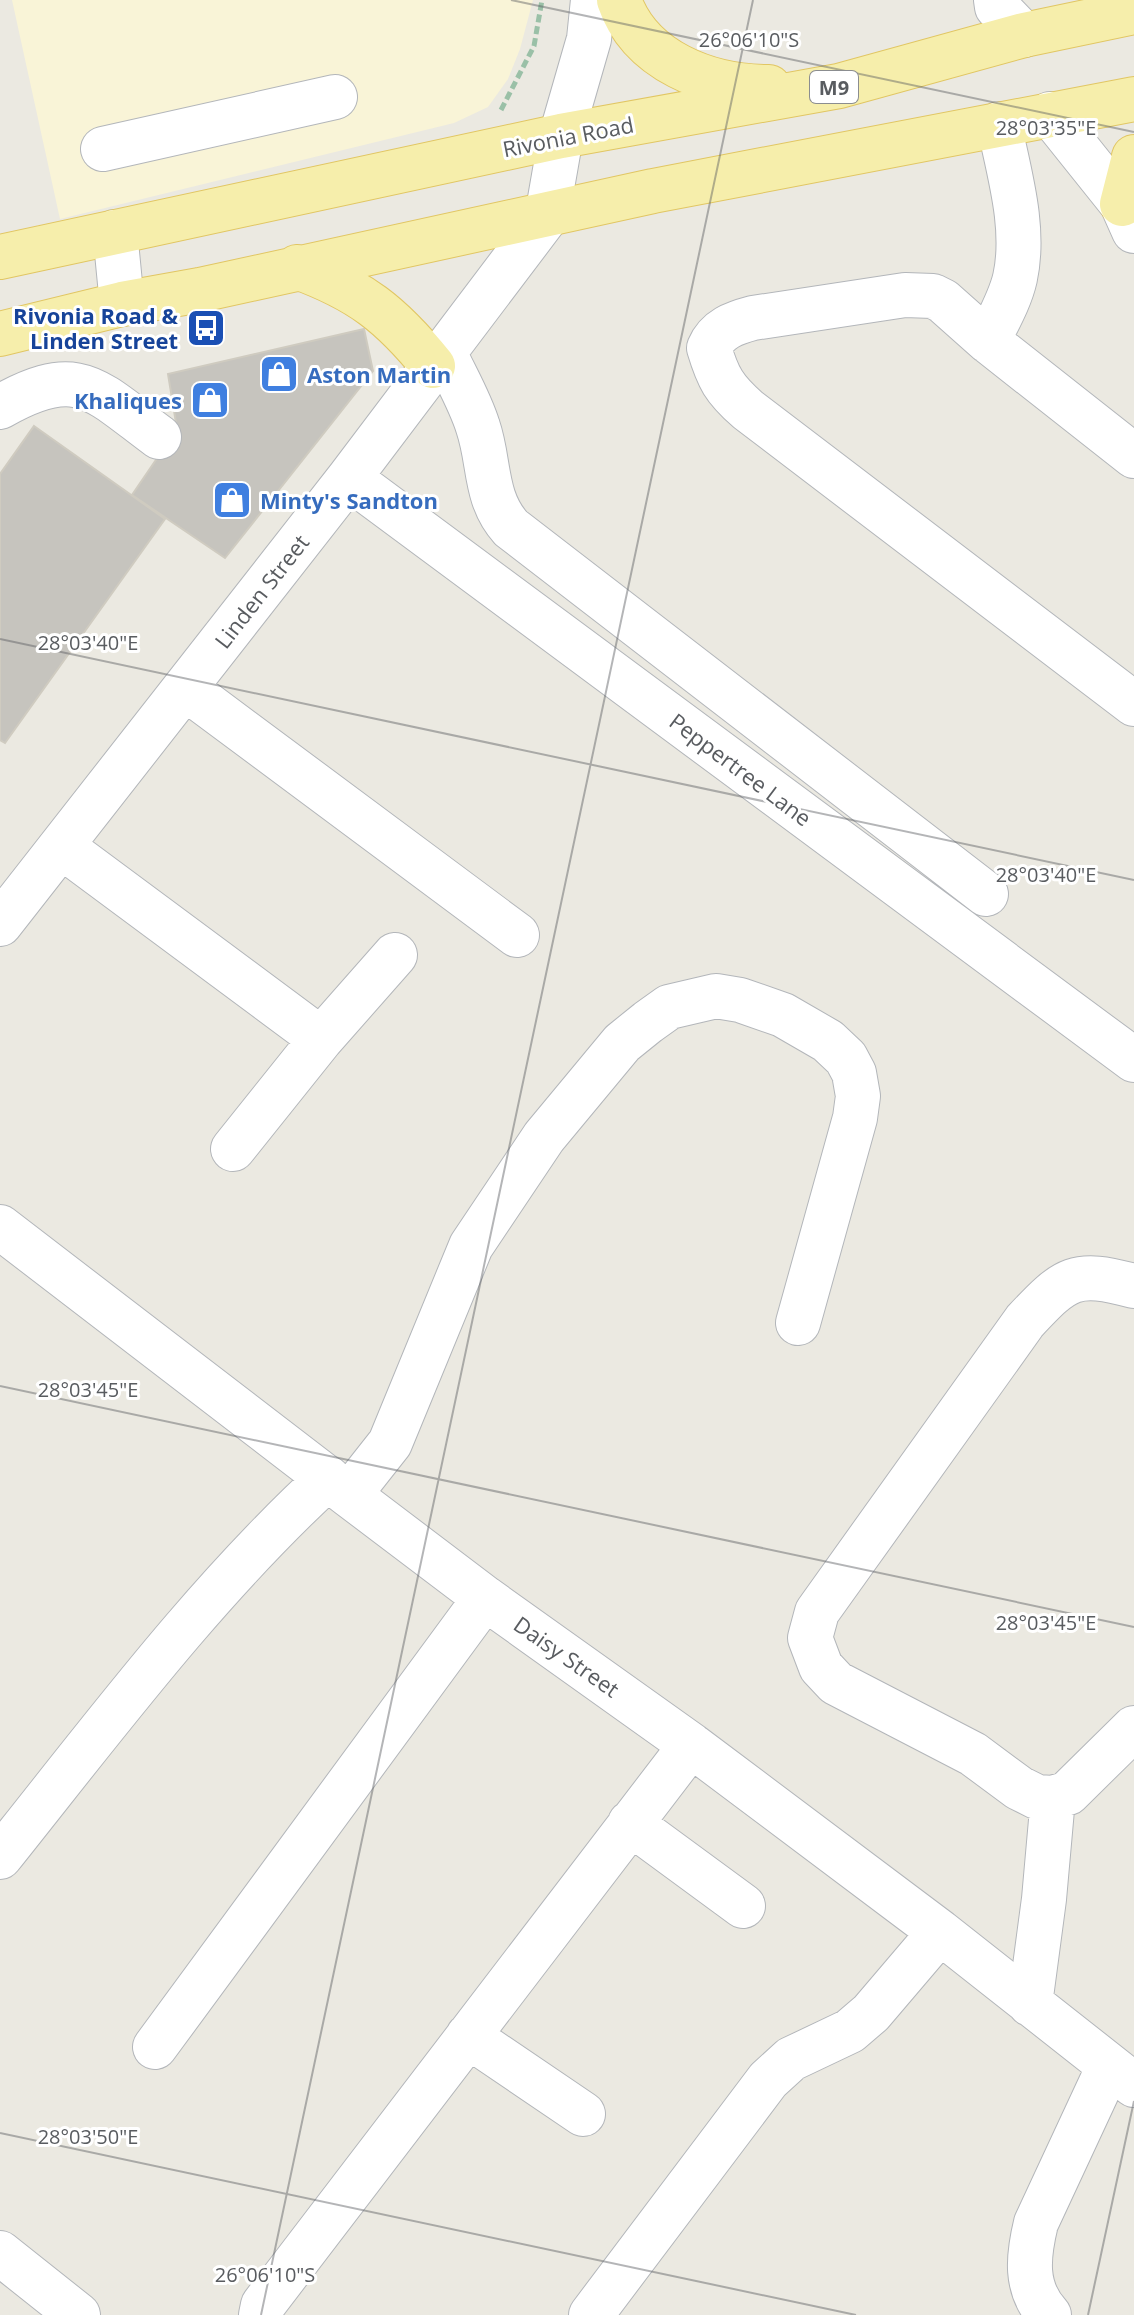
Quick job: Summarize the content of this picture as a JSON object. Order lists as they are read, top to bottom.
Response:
{
  "streets": {
    "main road": ["M9", "Rivonia Road"],
    "street": ["Linden Street", "Peppertree Lane", "Daisy Street"]
  },
  "crossings": [
    ["Linden Street", "Peppertree Lane"]
  ],
  "places": {
    "bus stop": ["Rivonia Road & Linden Street"],
    "shop": ["Aston Martin", "Khaliques", "Minty's Sandton"]
  },
  "coordinates": [
    "26°06'10\"S",
    "28°03'35\"E",
    "28°03'40\"E",
    "28°03'45\"E",
    "28°03'50\"E"
  ]
}
